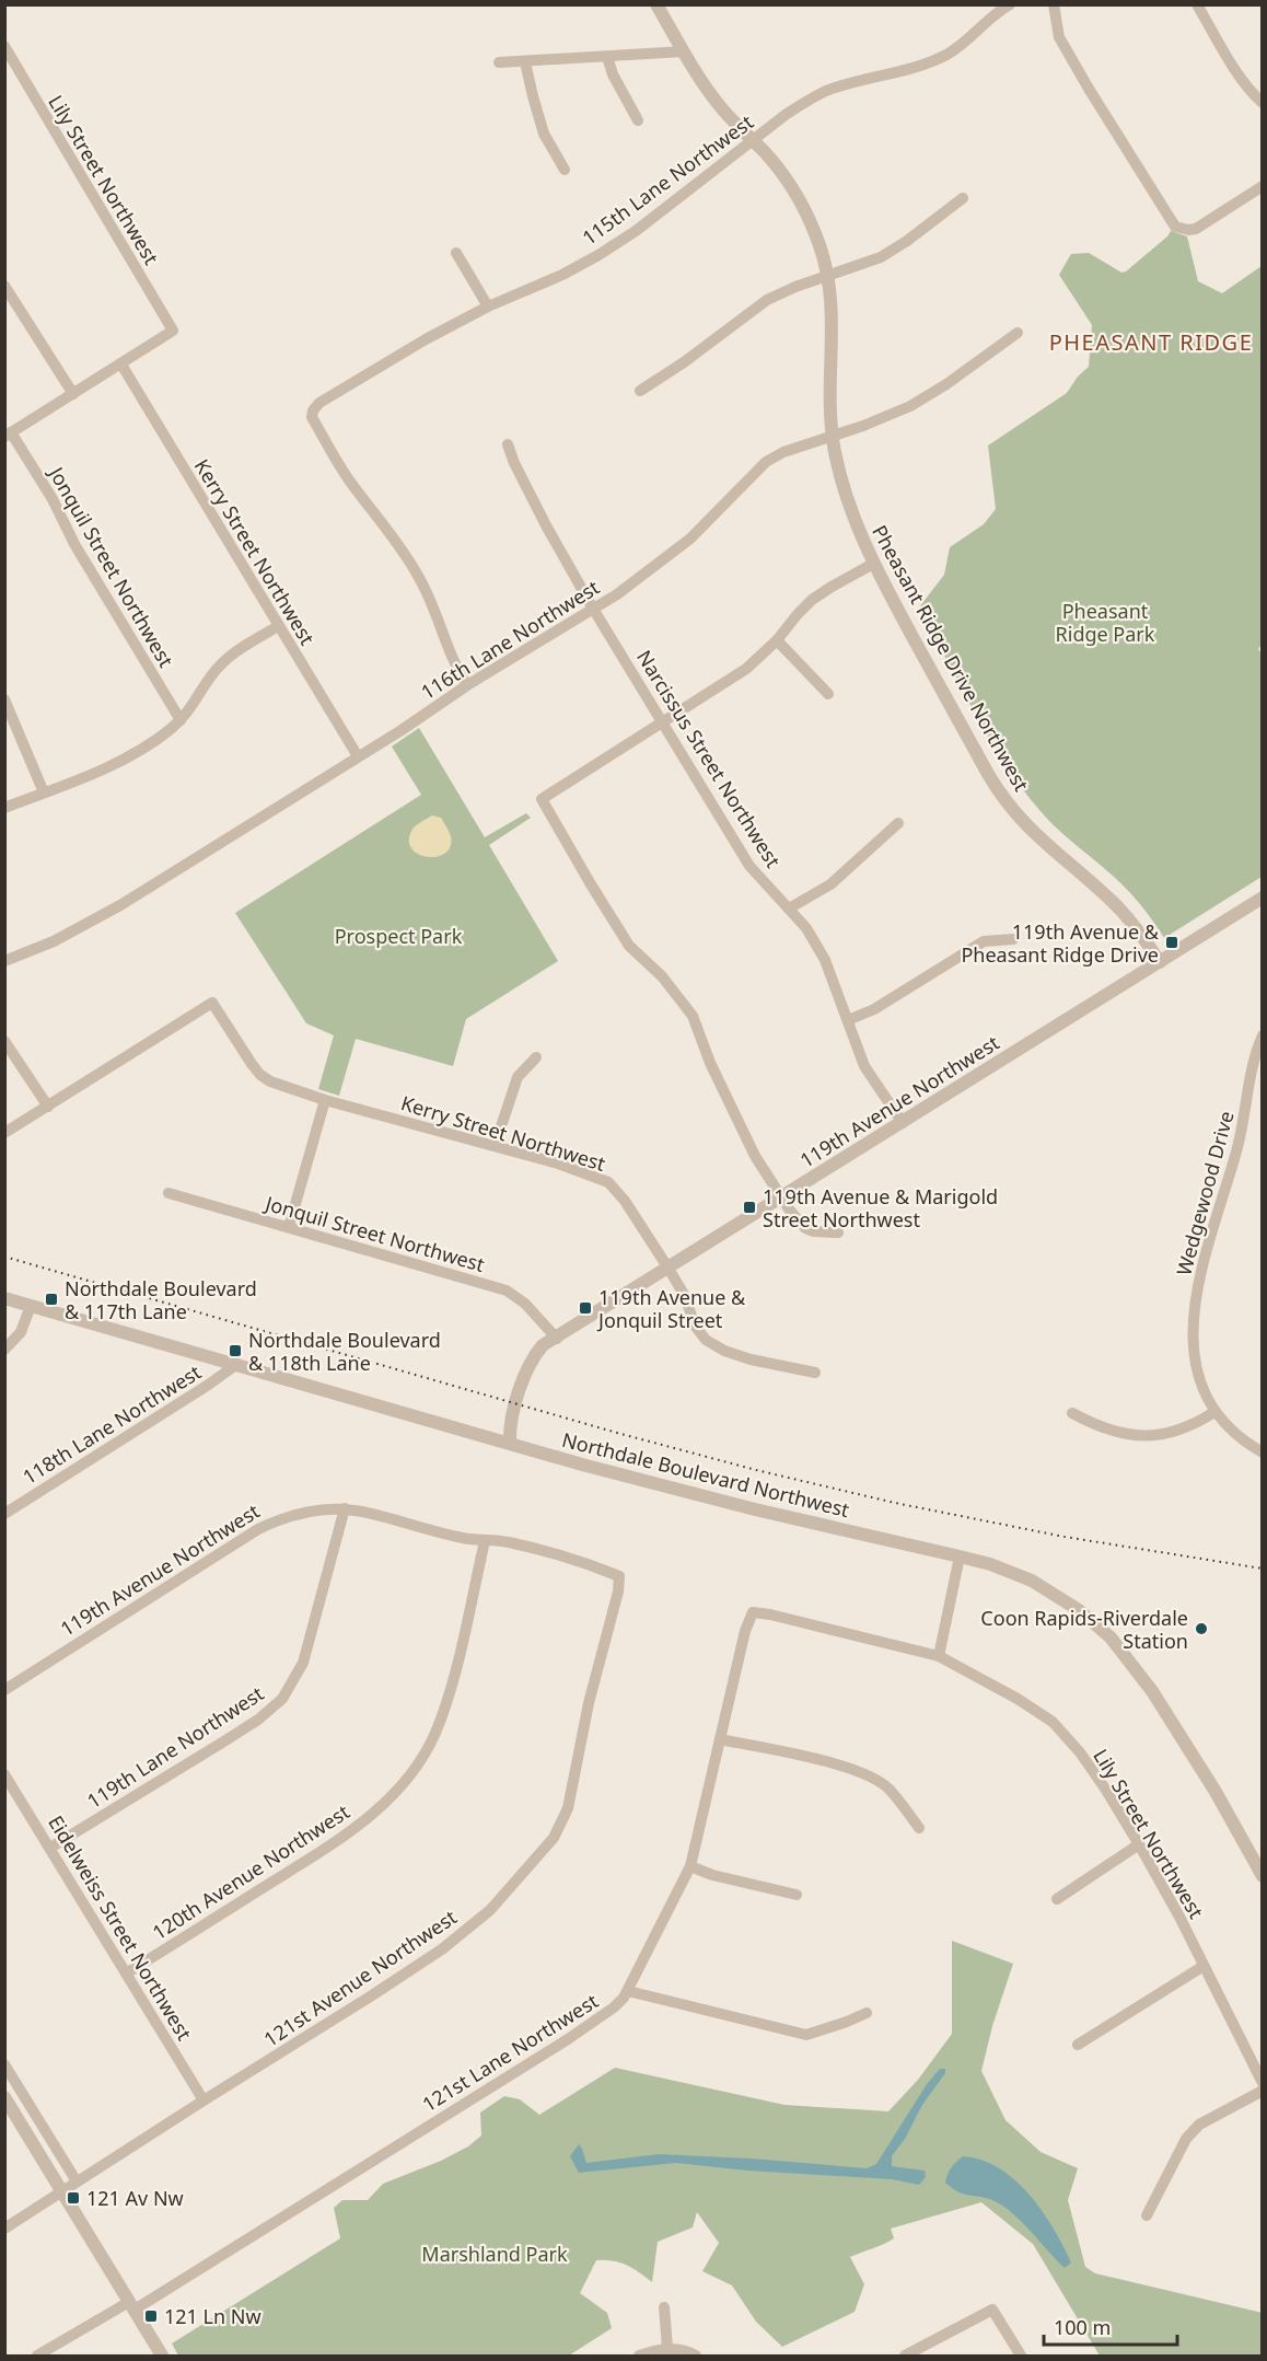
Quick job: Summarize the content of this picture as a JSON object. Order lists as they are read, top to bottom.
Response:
{
  "streets": {
    "street": [
      "Lily Street Northwest",
      "115th Lane Northwest",
      "Kerry Street Northwest",
      "Jonquil Street Northwest",
      "116th Lane Northwest",
      "Pheasant Ridge Drive Northwest",
      "Narcissus Street Northwest",
      "119th Avenue Northwest",
      "Wedgewood Drive",
      "118th Lane Northwest",
      "Northdale Boulevard Northwest",
      "119th Lane Northwest",
      "120th Avenue Northwest",
      "Eidelweiss Street Northwest",
      "121st Avenue Northwest",
      "121st Lane Northwest"
    ]
  },
  "crossings": [
    ["Lily Street Northwest", "Kerry Street Northwest"],
    ["Lily Street Northwest", "121st Lane Northwest"],
    ["115th Lane Northwest", "116th Lane Northwest"],
    ["115th Lane Northwest", "Pheasant Ridge Drive Northwest"],
    ["Kerry Street Northwest", "116th Lane Northwest"],
    ["Kerry Street Northwest", "119th Avenue Northwest"],
    ["Jonquil Street Northwest", "119th Avenue Northwest"],
    ["116th Lane Northwest", "Pheasant Ridge Drive Northwest"],
    ["116th Lane Northwest", "Narcissus Street Northwest"],
    ["Pheasant Ridge Drive Northwest", "119th Avenue Northwest"],
    ["Narcissus Street Northwest", "119th Avenue Northwest"],
    ["119th Avenue Northwest", "Northdale Boulevard Northwest"],
    ["119th Avenue Northwest", "119th Lane Northwest"],
    ["118th Lane Northwest", "Northdale Boulevard Northwest"],
    ["119th Lane Northwest", "Eidelweiss Street Northwest"],
    ["120th Avenue Northwest", "Eidelweiss Street Northwest"],
    ["120th Avenue Northwest", "121st Avenue Northwest"],
    ["Eidelweiss Street Northwest", "121st Avenue Northwest"]
  ],
  "districts": ["PHEASANT RIDGE"],
  "parks": ["Pheasant Ridge Park", "Prospect Park", "Marshland Park"],
  "places": {
    "transit": [
      "119th Avenue & Pheasant Ridge Drive",
      "119th Avenue & Marigold Street Northwest",
      "Northdale Boulevard & 117th Lane",
      "119th Avenue & Jonquil Street",
      "Northdale Boulevard & 118th Lane",
      "121 Av Nw",
      "121 Ln Nw"
    ],
    "other": ["Coon Rapids-Riverdale Station"]
  },
  "scale_bar": "100 m"
}
